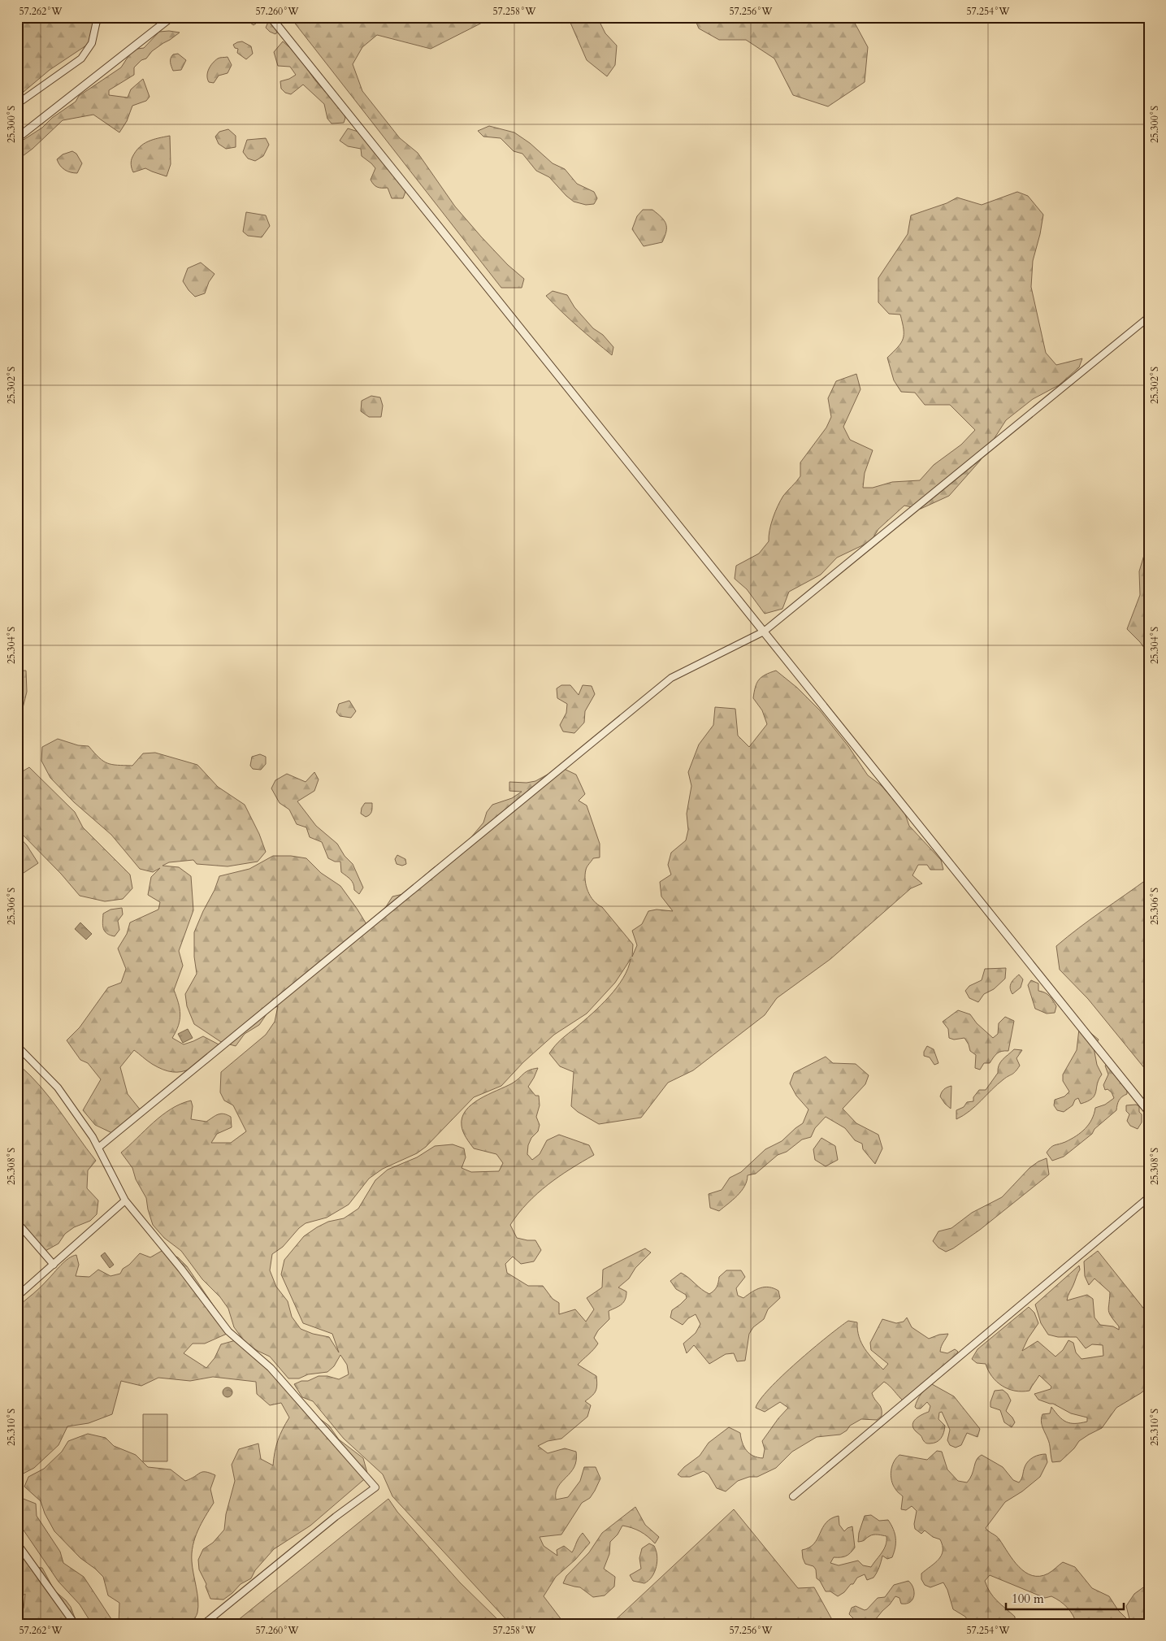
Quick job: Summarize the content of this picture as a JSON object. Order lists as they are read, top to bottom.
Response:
{
  "scale_bar": "100 m",
  "coordinates": [
    "57.262°W",
    "57.260°W",
    "57.258°W",
    "57.256°W",
    "57.254°W",
    "25.300°S",
    "25.302°S",
    "25.304°S",
    "25.306°S",
    "25.308°S",
    "25.310°S"
  ]
}
